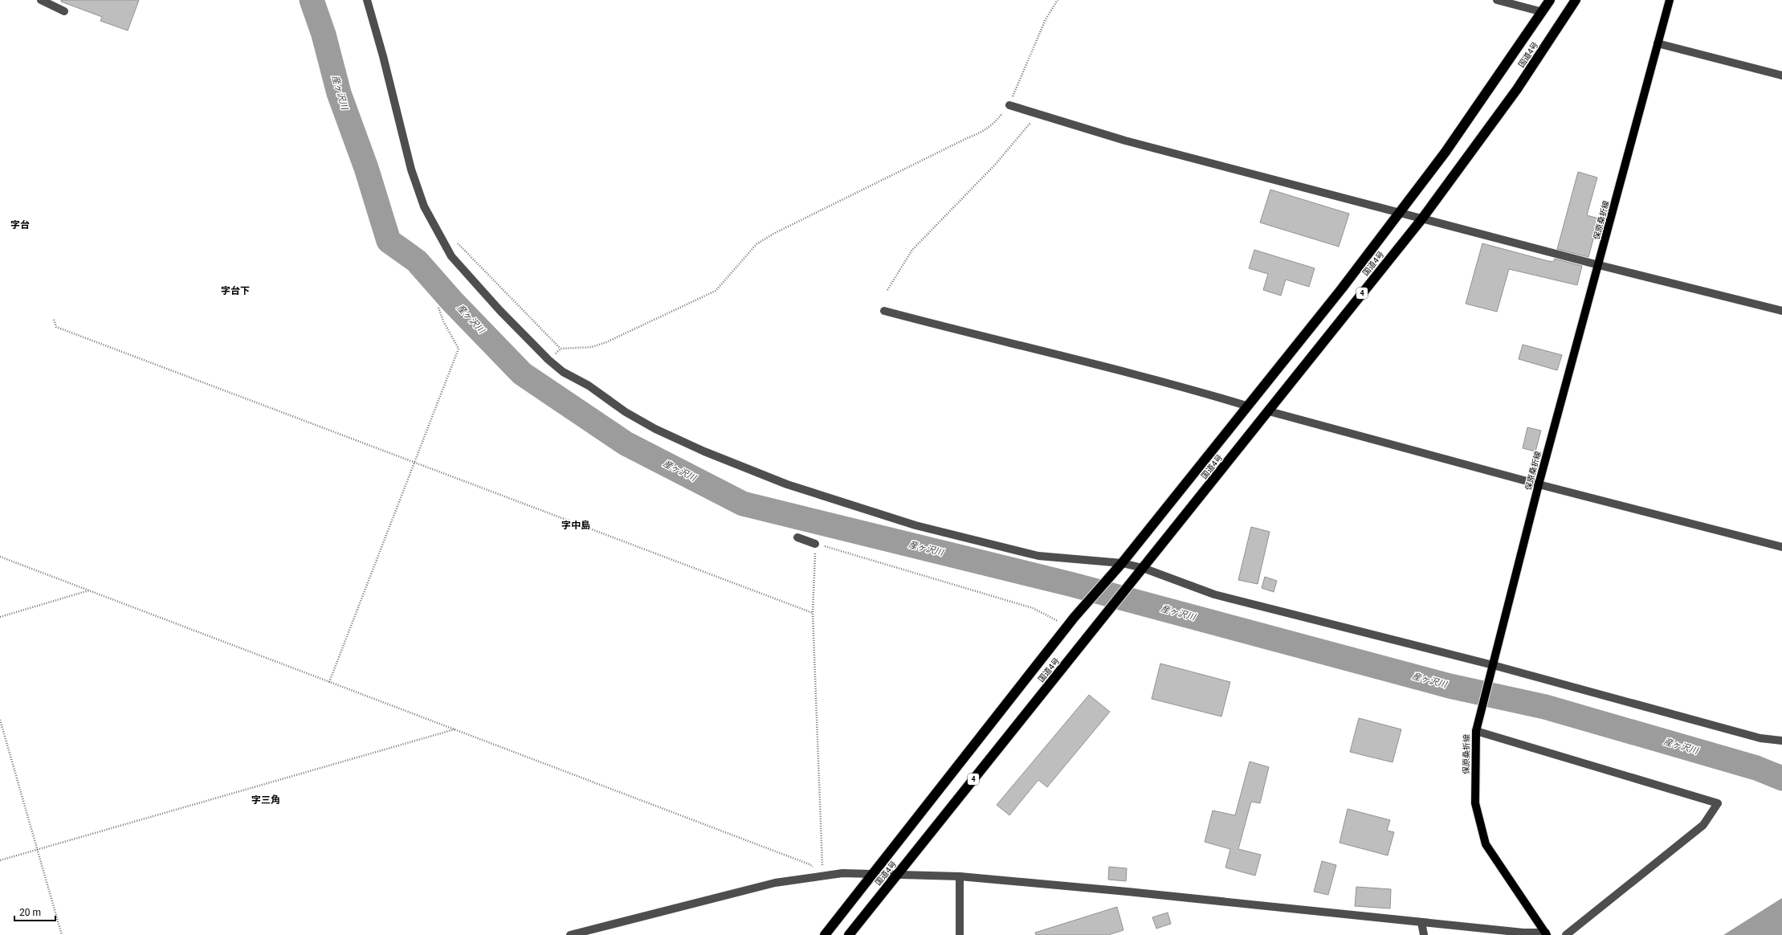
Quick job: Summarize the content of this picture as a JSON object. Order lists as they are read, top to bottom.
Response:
{
  "streets": {
    "highway": ["国道4号", "4"],
    "main road": ["保原桑折線"]
  },
  "districts": [
    "字台",
    "字台下",
    "字中島",
    "字三角"
  ],
  "water": ["産ヶ沢川"],
  "scale_bar": "20 m"
}
